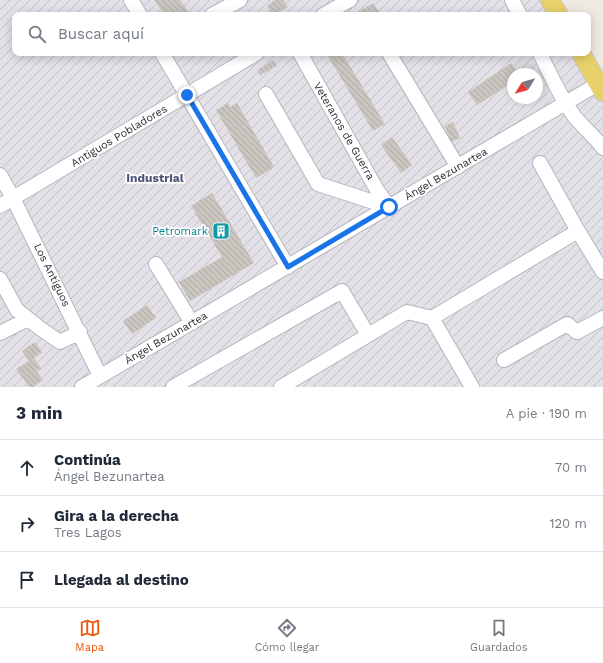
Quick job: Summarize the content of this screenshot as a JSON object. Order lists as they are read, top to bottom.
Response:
{
  "streets": {
    "street": [
      "Veteranos de Guerra",
      "Antiguos Pobladores",
      "Ángel Bezunartea",
      "Los Antiguos"
    ]
  },
  "crossings": [
    ["Veteranos de Guerra", "Ángel Bezunartea"],
    ["Antiguos Pobladores", "Los Antiguos"],
    ["Ángel Bezunartea", "Los Antiguos"]
  ],
  "districts": ["Industrial"],
  "places": {
    "building": ["Petromark"]
  },
  "north": "bottom left",
  "page": {
    "search": "Buscar aquí",
    "heading": ["3 min", "A pie · 190 m"],
    "list": [
      ["Continúa", "Ángel Bezunartea", "70 m"],
      ["Gira a la derecha", "Tres Lagos", "120 m"],
      "Llegada al destino"
    ],
    "nav": ["Mapa", "Cómo llegar", "Guardados"]
  }
}
